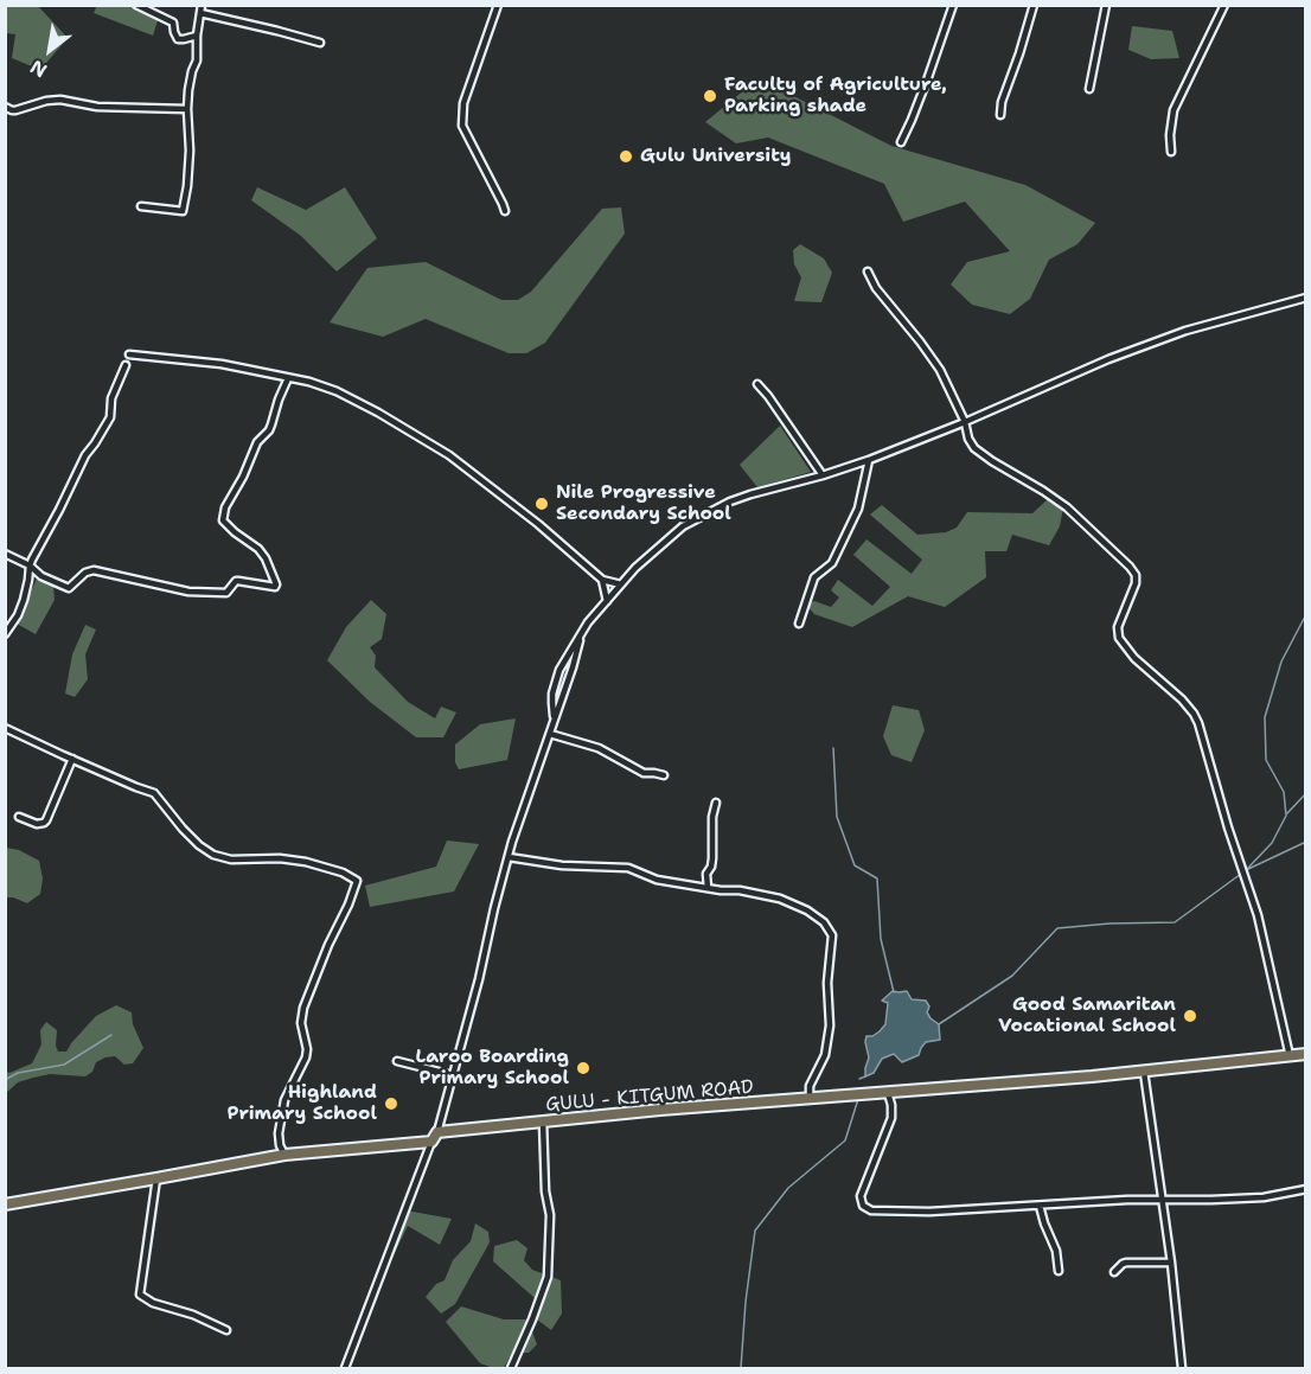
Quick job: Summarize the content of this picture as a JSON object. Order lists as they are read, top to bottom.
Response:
{
  "streets": {
    "main road": ["GULU - KITGUM ROAD"]
  },
  "places": [
    "Faculty of Agriculture, Parking shade",
    "Gulu University",
    "Nile Progressive Secondary School",
    "Good Samaritan Vocational School",
    "Laroo Boarding Primary School",
    "Highland Primary School"
  ],
  "north": "bottom left"
}
